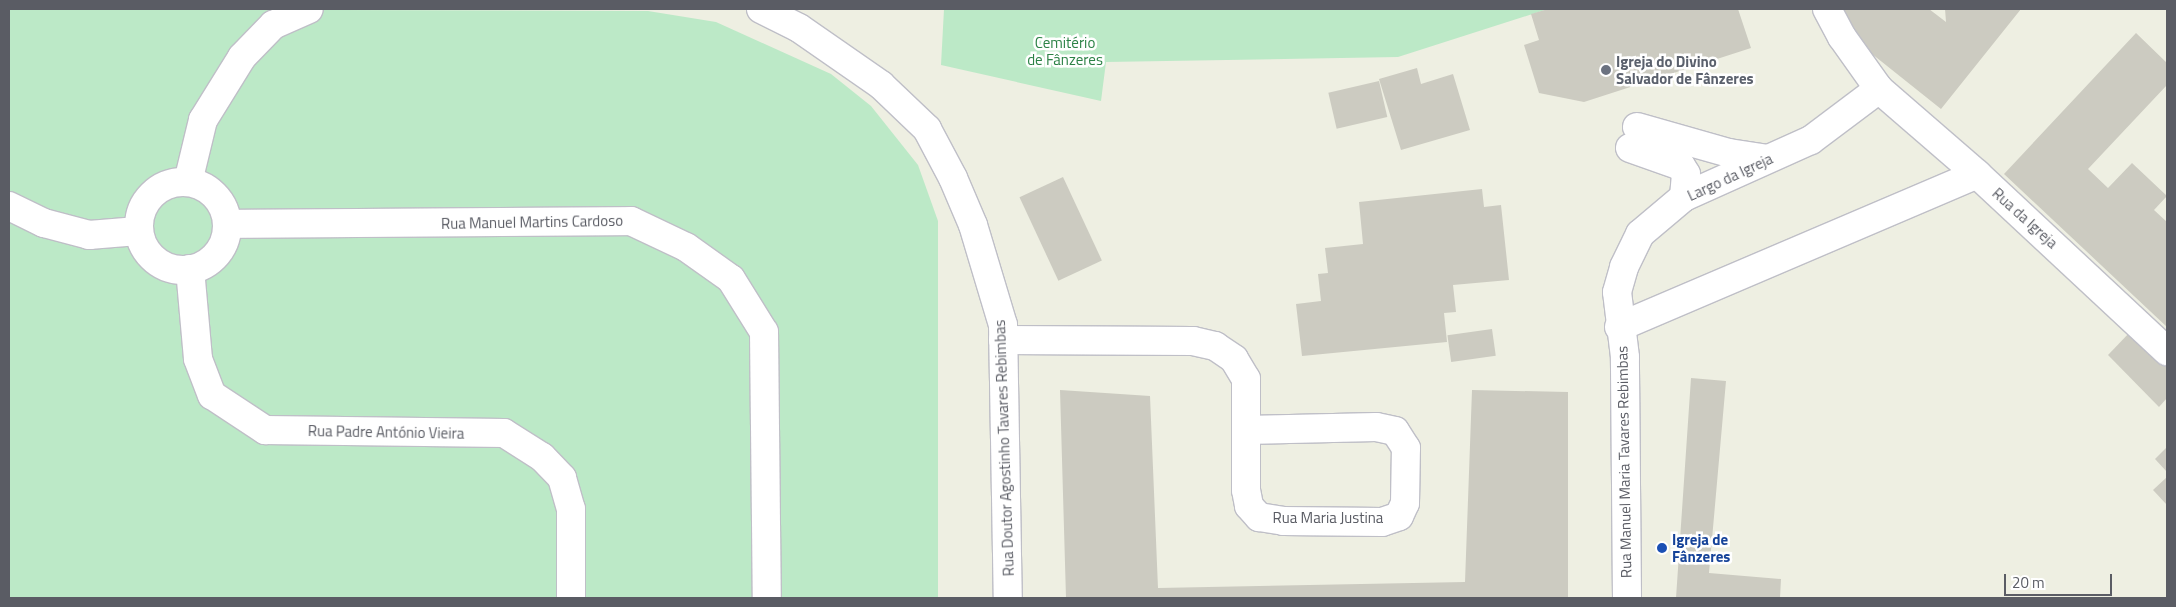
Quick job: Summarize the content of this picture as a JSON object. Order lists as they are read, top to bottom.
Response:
{
  "streets": {
    "street": [
      "Largo da Igreja",
      "Rua da Igreja",
      "Rua Manuel Martins Cardoso",
      "Rua Padre António Vieira",
      "Rua Doutor Agostinho Tavares Rebimbas",
      "Rua Manuel Maria Tavares Rebimbas",
      "Rua Maria Justina"
    ]
  },
  "crossings": [
    ["Largo da Igreja", "Rua da Igreja"],
    ["Largo da Igreja", "Rua Manuel Maria Tavares Rebimbas"],
    ["Rua Manuel Martins Cardoso", "Rua Padre António Vieira"],
    ["Rua Doutor Agostinho Tavares Rebimbas", "Rua Maria Justina"]
  ],
  "parks": ["Cemitério de Fânzeres"],
  "places": ["Igreja do Divino Salvador de Fânzeres", "Igreja de Fânzeres"],
  "scale_bar": "20 m"
}
